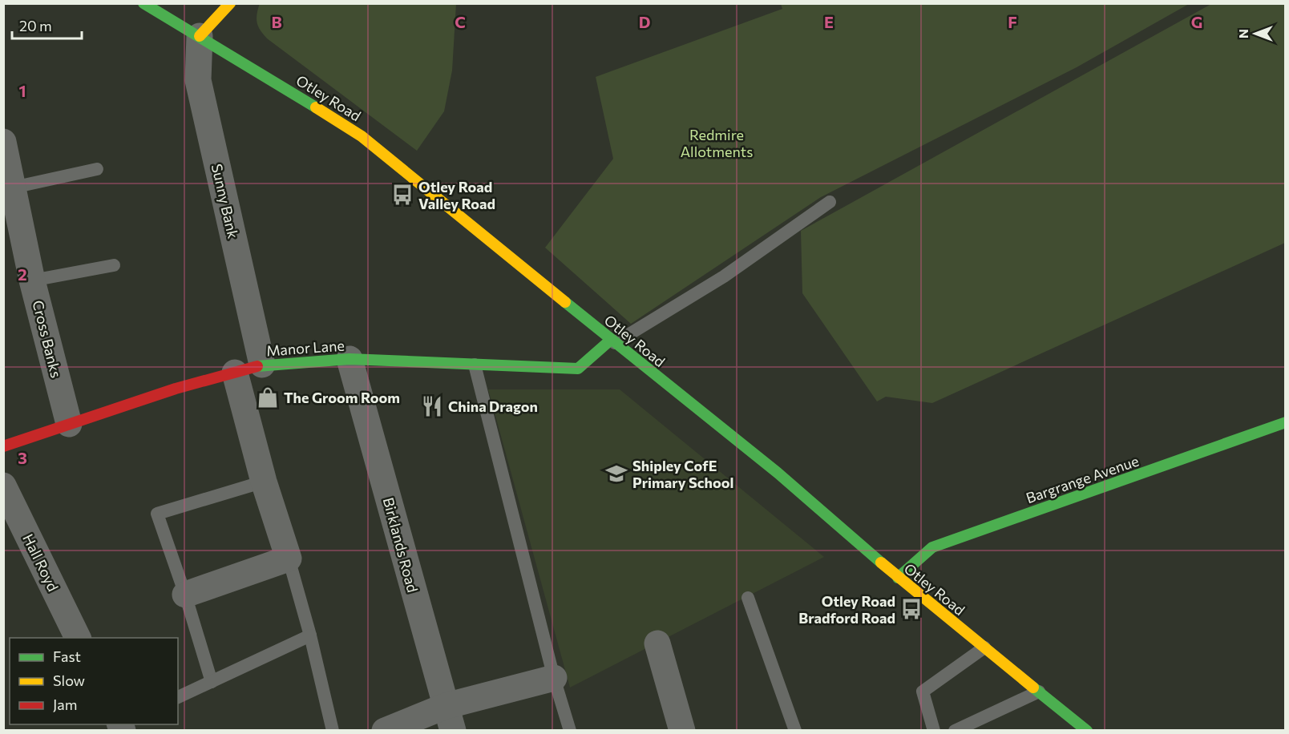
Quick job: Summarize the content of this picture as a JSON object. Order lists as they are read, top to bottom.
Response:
{
  "streets": {
    "main road": ["Otley Road", "Manor Lane", "Bargrange Avenue"],
    "street": [
      "Sunny Bank",
      "Cross Banks",
      "Birklands Road",
      "Hall Royd"
    ]
  },
  "crossings": [
    ["Otley Road", "Sunny Bank"],
    ["Otley Road", "Manor Lane"],
    ["Otley Road", "Bargrange Avenue"],
    ["Sunny Bank", "Manor Lane"],
    ["Cross Banks", "Manor Lane"],
    ["Manor Lane", "Birklands Road"]
  ],
  "parks": ["Redmire Allotments"],
  "places": {
    "bus stop": ["Otley Road Valley Road", "Otley Road Bradford Road"],
    "shop": ["The Groom Room"],
    "restaurant": ["China Dragon"],
    "school or university": ["Shipley CofE Primary School"]
  },
  "legend": ["Fast", "Slow", "Jam"],
  "scale_bar": "20 m",
  "north": "left",
  "grid": {
    "columns": [
      "B",
      "C",
      "D",
      "E",
      "F",
      "G"
    ],
    "rows": ["1", "2", "3"]
  }
}
